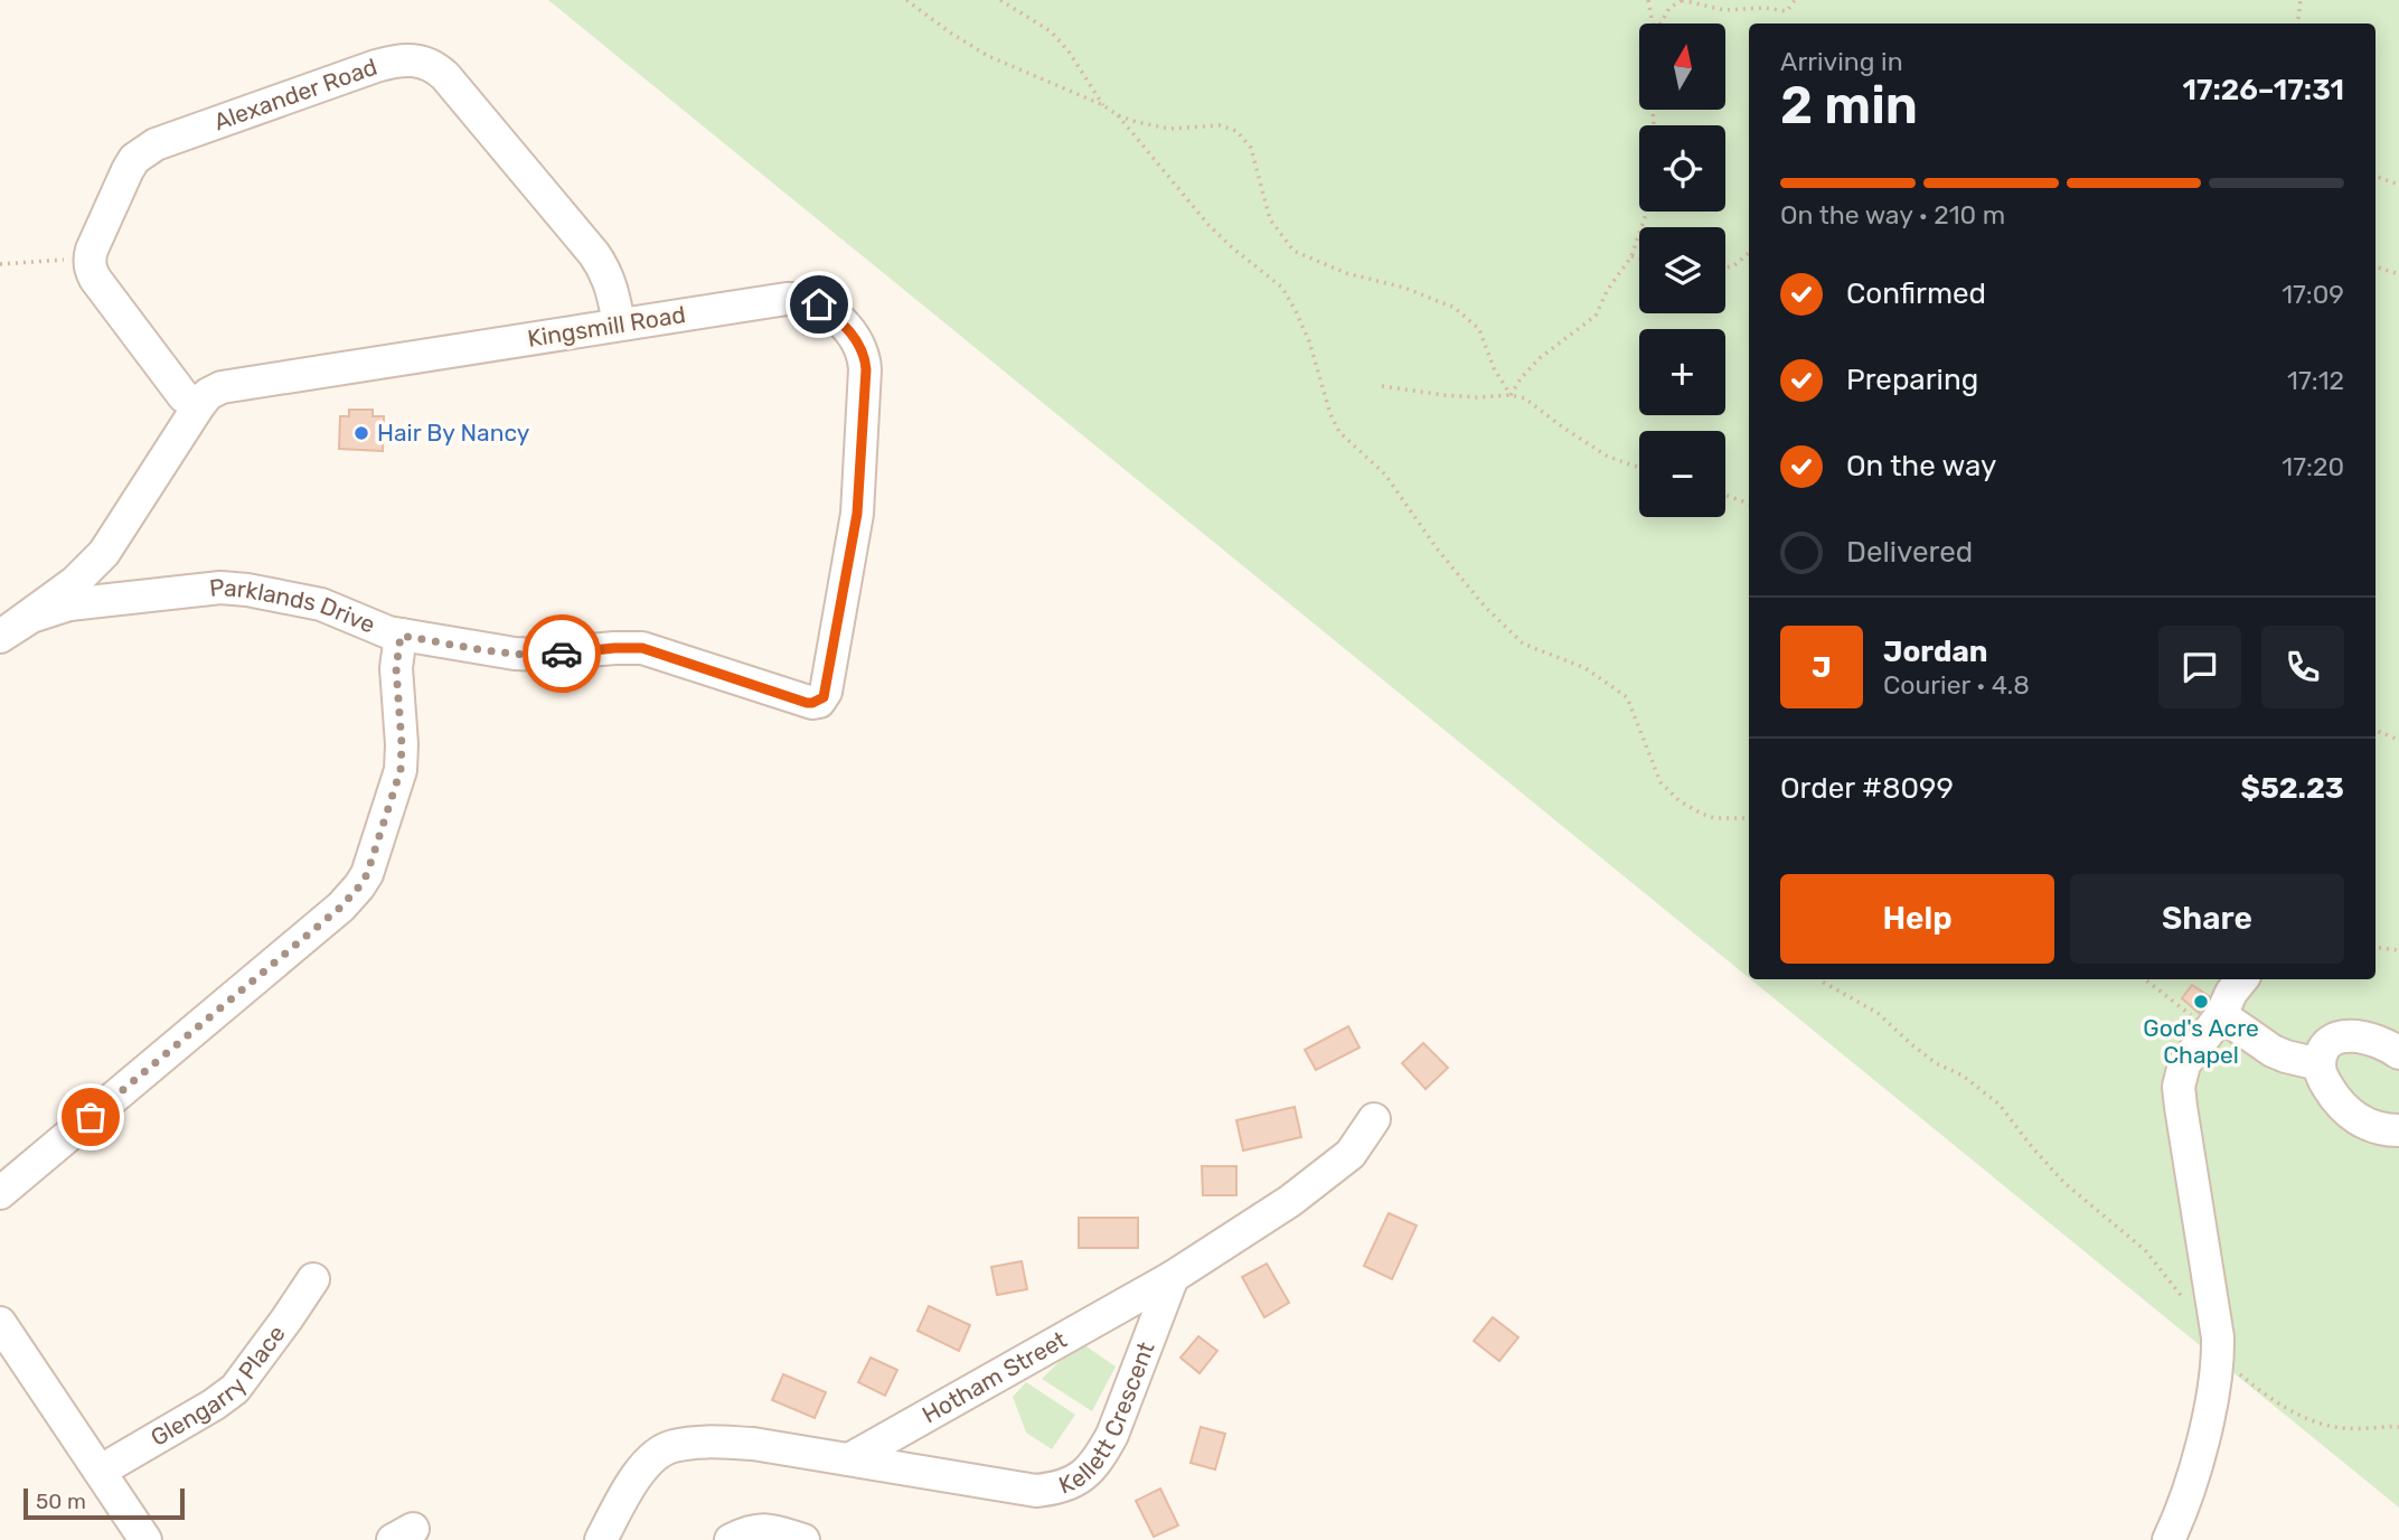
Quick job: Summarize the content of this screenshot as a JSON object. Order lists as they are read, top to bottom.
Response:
{
  "streets": {
    "street": [
      "Alexander Road",
      "Kingsmill Road",
      "Parklands Drive",
      "Hotham Street",
      "Glengarry Place",
      "Kellett Crescent"
    ]
  },
  "crossings": [
    ["Alexander Road", "Kingsmill Road"],
    ["Kingsmill Road", "Parklands Drive"],
    ["Hotham Street", "Kellett Crescent"]
  ],
  "places": ["Hair By Nancy", "God's Acre Chapel"],
  "scale_bar": "50 m",
  "north": "top",
  "page": {
    "map_buttons": ["+", "−"],
    "heading": ["2 min", "Arriving in", "17:26–17:31"],
    "panel": [
      "Jordan",
      "Courier · 4.8",
      "Order #8099",
      "$52.23"
    ],
    "bar": "On the way · 210 m",
    "list": [
      ["Confirmed", "17:09"],
      ["Preparing", "17:12"],
      ["On the way", "17:20"],
      "Delivered"
    ],
    "round": "J",
    "buttons": ["Help", "Share"],
    "scale": "50 m"
  }
}
